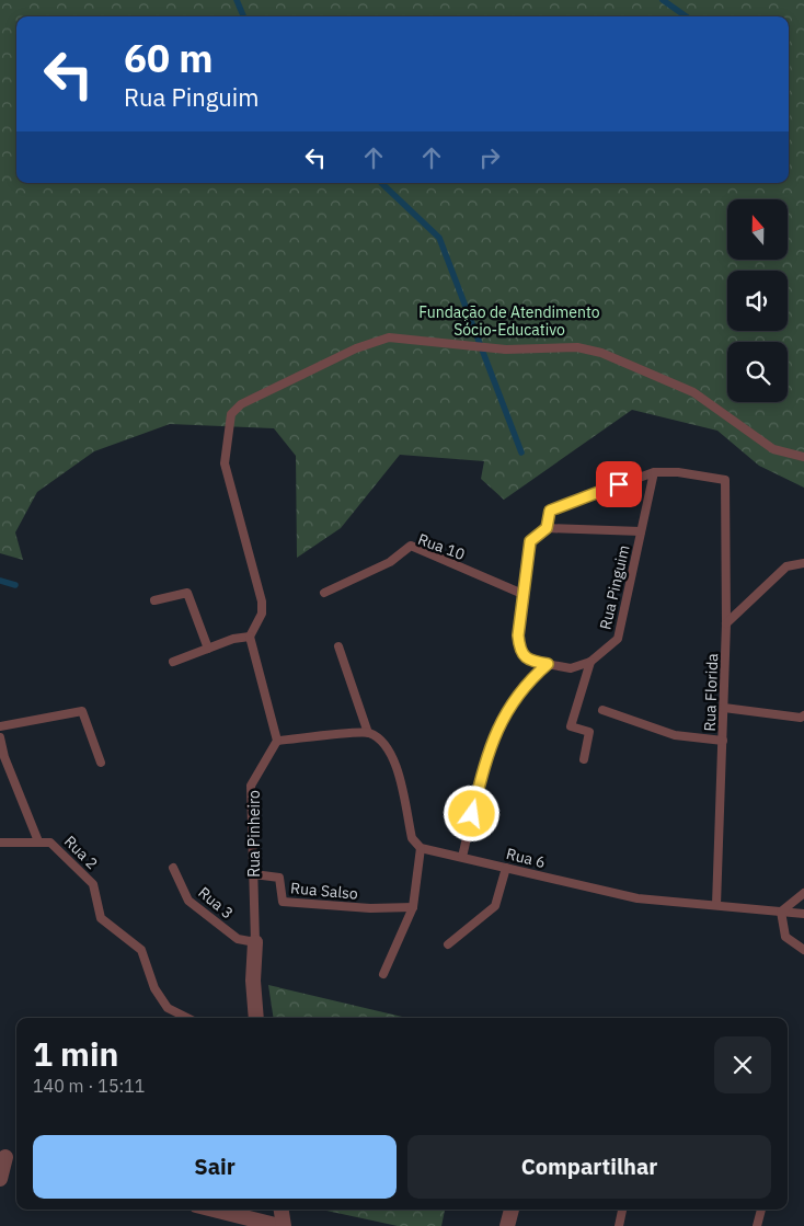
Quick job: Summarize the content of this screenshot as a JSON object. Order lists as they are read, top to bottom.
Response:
{
  "streets": {
    "street": ["Rua Pinheiro"],
    "lane": [
      "Rua 10",
      "Rua Pinguim",
      "Rua Florida",
      "Rua 2",
      "Rua 6",
      "Rua Salso",
      "Rua 3"
    ]
  },
  "crossings": [
    ["Rua 10", "Rua Pinguim"],
    ["Rua Pinguim", "Rua Florida"],
    ["Rua Florida", "Rua 6"],
    ["Rua Pinheiro", "Rua Salso"],
    ["Rua Pinheiro", "Rua 3"]
  ],
  "parks": ["Fundação de Atendimento Sócio-Educativo"],
  "north": "top",
  "page": {
    "turn": ["60 m", "Rua Pinguim"],
    "heading": ["1 min", "140 m · 15:11"],
    "buttons": ["Sair", "Compartilhar"]
  }
}
